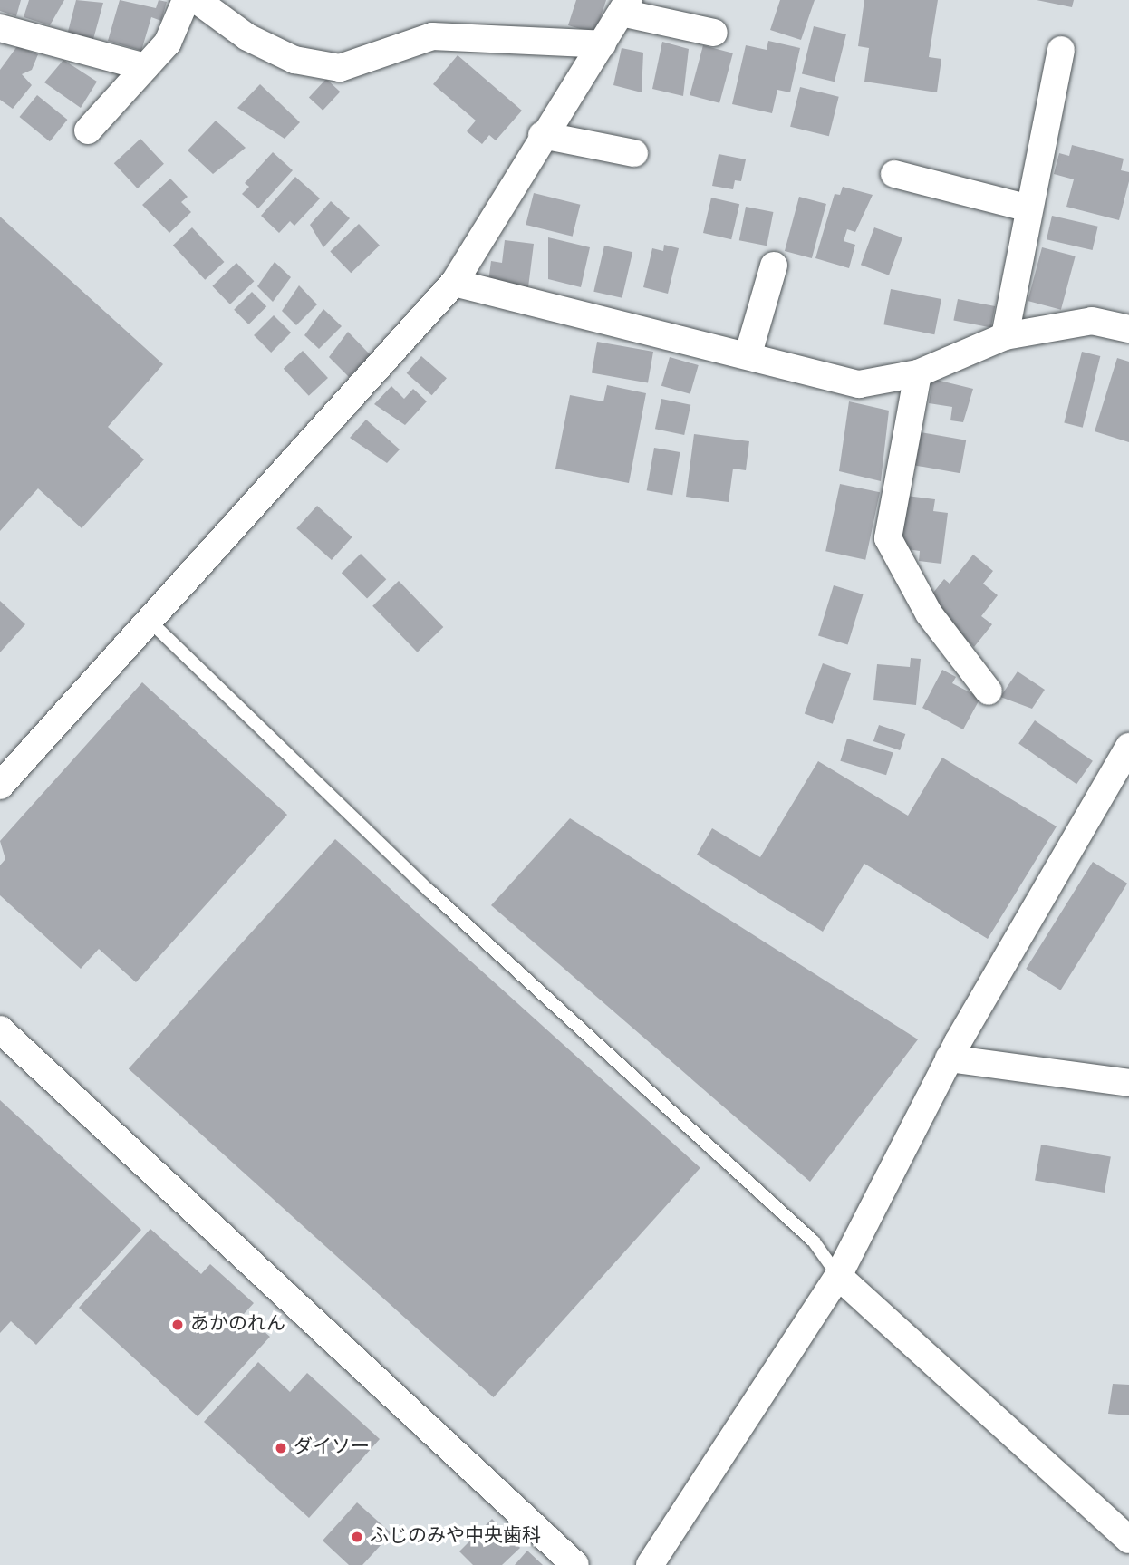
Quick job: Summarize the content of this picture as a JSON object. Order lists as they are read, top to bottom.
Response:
{
  "places": ["あかのれん", "ダイソー", "ふじのみや中央歯科"]
}
